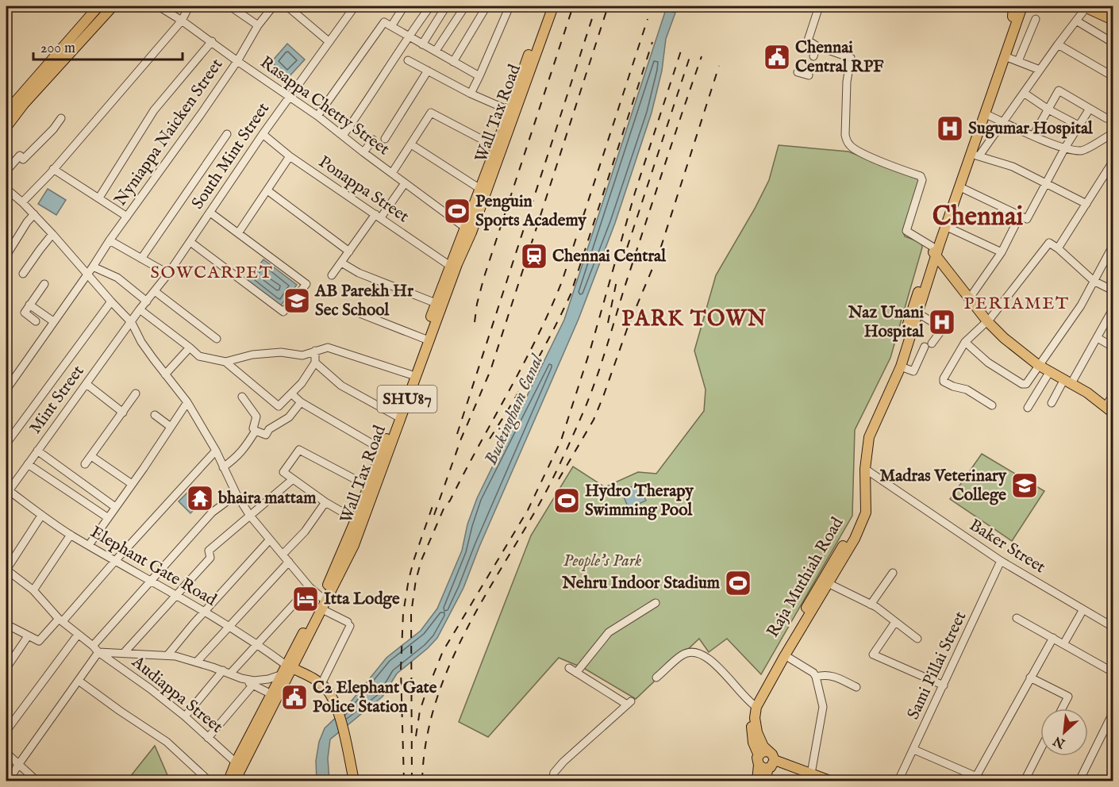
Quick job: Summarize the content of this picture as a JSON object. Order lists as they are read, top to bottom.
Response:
{
  "streets": {
    "main road": ["Wall Tax Road", "SHU87", "Raja Muthiah Road"],
    "street": [
      "Rasappa Chetty Street",
      "Nyniappa Naicken Street",
      "South Mint Street",
      "Ponappa Street",
      "Mint Street",
      "Baker Street",
      "Elephant Gate Road",
      "Sami Pillai Street",
      "Audiappa Street"
    ]
  },
  "crossings": [
    ["Rasappa Chetty Street", "Wall Tax Road"],
    ["Rasappa Chetty Street", "Nyniappa Naicken Street"],
    ["Rasappa Chetty Street", "South Mint Street"],
    ["Wall Tax Road", "Ponappa Street"],
    ["Wall Tax Road", "Elephant Gate Road"],
    ["Wall Tax Road", "Audiappa Street"],
    ["South Mint Street", "Ponappa Street"],
    ["South Mint Street", "Mint Street"],
    ["Mint Street", "Elephant Gate Road"],
    ["Baker Street", "Raja Muthiah Road"],
    ["Baker Street", "Sami Pillai Street"]
  ],
  "districts": [
    "Chennai",
    "SOWCARPET",
    "PERIAMET",
    "PARK TOWN"
  ],
  "water": ["Buckingham Canal"],
  "parks": ["People's Park"],
  "places": {
    "public building": ["Chennai Central RPF", "C2 Elephant Gate Police Station"],
    "hospital": ["Sugumar Hospital", "Naz Unani Hospital"],
    "sports": ["Penguin Sports Academy", "Hydro Therapy Swimming Pool", "Nehru Indoor Stadium"],
    "station": ["Chennai Central"],
    "school or university": ["AB Parekh Hr Sec School", "Madras Veterinary College"],
    "temple": ["bhaira mattam"],
    "hotel": ["Itta Lodge"]
  },
  "scale_bar": "200 m",
  "north": "bottom left"
}
